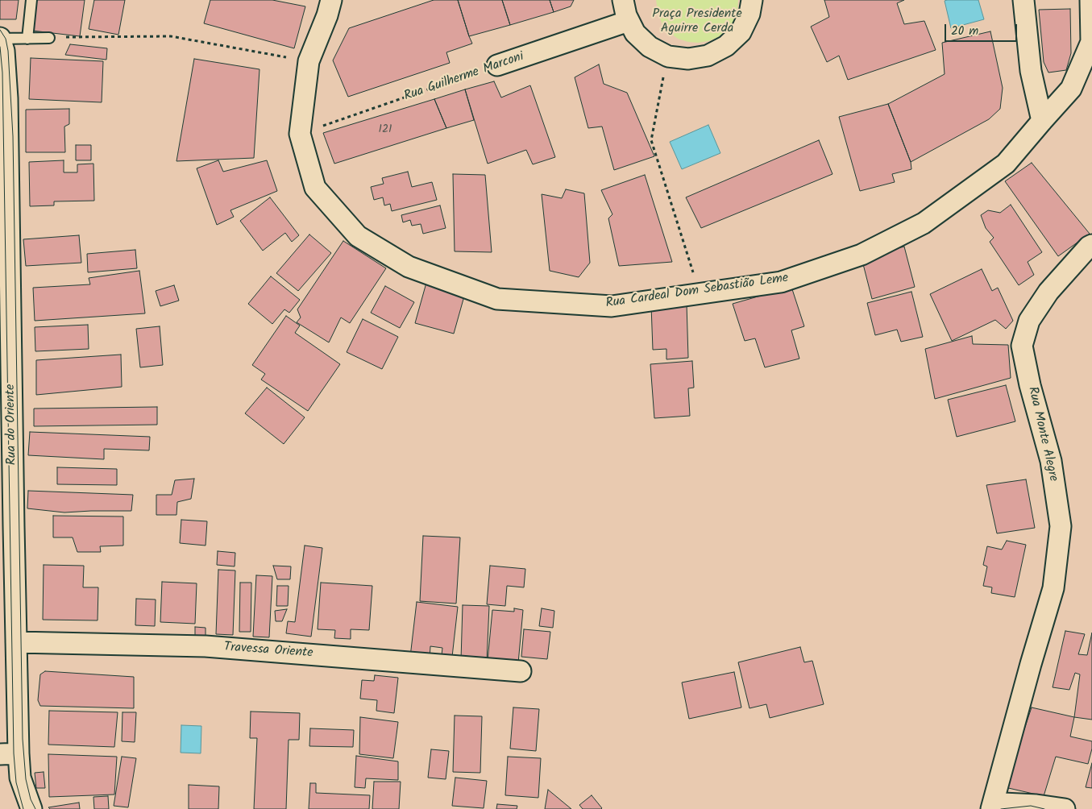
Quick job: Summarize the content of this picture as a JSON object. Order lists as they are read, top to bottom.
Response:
{
  "streets": {
    "street": [
      "Rua Guilherme Marconi",
      "Rua Cardeal Dom Sebastião Leme",
      "Rua do Oriente",
      "Rua Monte Alegre",
      "Travessa Oriente"
    ]
  },
  "crossings": [
    ["Rua Guilherme Marconi", "Rua Cardeal Dom Sebastião Leme"],
    ["Rua do Oriente", "Travessa Oriente"]
  ],
  "parks": ["Praça Presidente Aguirre Cerda"],
  "house_numbers": ["121"],
  "scale_bar": "20 m"
}
